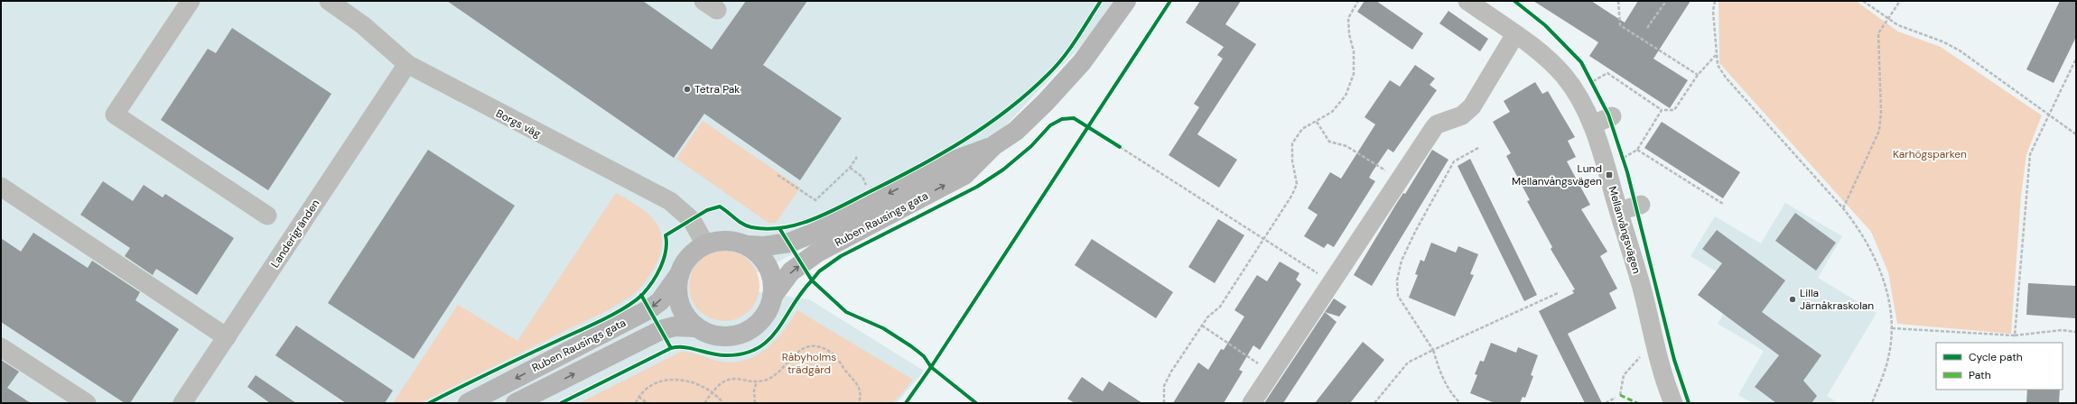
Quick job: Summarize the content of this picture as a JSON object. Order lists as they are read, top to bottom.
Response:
{
  "streets": {
    "main road": ["Ruben Rausings gata"],
    "street": ["Borgs väg", "Mellanvångsvägen", "Landerigränden"]
  },
  "crossings": [
    ["Borgs väg", "Ruben Rausings gata"],
    ["Borgs väg", "Landerigränden"]
  ],
  "parks": ["Karhögsparken", "Råbyholms trädgård"],
  "places": {
    "other": ["Tetra Pak", "Lilla Järnåkraskolan"],
    "transit": ["Lund Mellanvångsvägen"]
  },
  "legend": ["Cycle path", "Path"]
}
